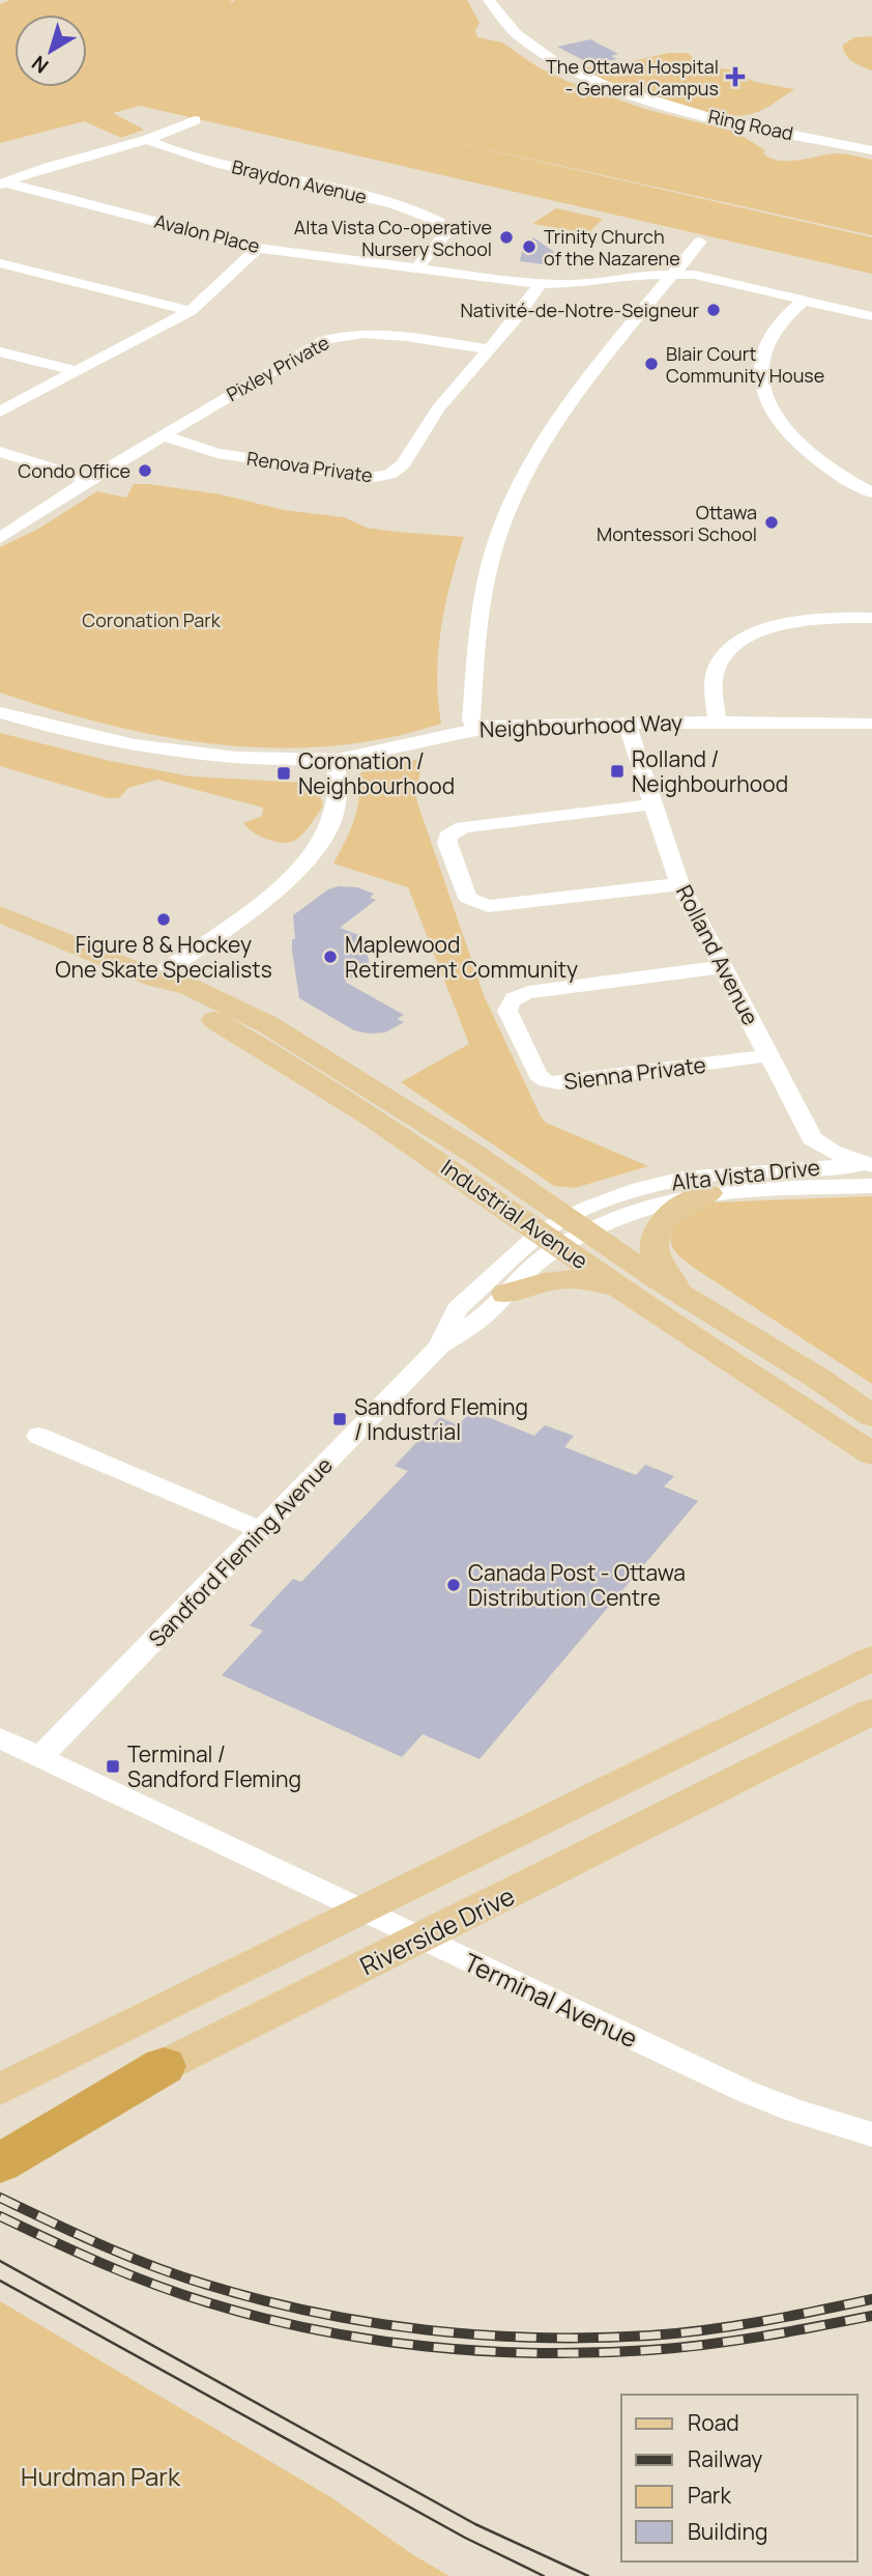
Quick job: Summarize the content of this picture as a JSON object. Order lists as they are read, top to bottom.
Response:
{
  "streets": {
    "main road": ["Industrial Avenue", "Riverside Drive"],
    "street": [
      "Ring Road",
      "Braydon Avenue",
      "Avalon Place",
      "Pixley Private",
      "Renova Private",
      "Neighbourhood Way",
      "Rolland Avenue",
      "Sienna Private",
      "Alta Vista Drive",
      "Sandford Fleming Avenue",
      "Terminal Avenue"
    ]
  },
  "crossings": [
    ["Braydon Avenue", "Avalon Place"],
    ["Avalon Place", "Renova Private"],
    ["Pixley Private", "Renova Private"],
    ["Neighbourhood Way", "Rolland Avenue"],
    ["Rolland Avenue", "Sienna Private"],
    ["Alta Vista Drive", "Industrial Avenue"],
    ["Alta Vista Drive", "Sandford Fleming Avenue"],
    ["Industrial Avenue", "Sandford Fleming Avenue"],
    ["Sandford Fleming Avenue", "Terminal Avenue"]
  ],
  "parks": ["Coronation Park", "Hurdman Park"],
  "places": {
    "health": ["The Ottawa Hospital - General Campus"],
    "other": [
      "Alta Vista Co-operative Nursery School",
      "Trinity Church of the Nazarene",
      "Nativité-de-Notre-Seigneur",
      "Blair Court Community House",
      "Condo Office",
      "Ottawa Montessori School",
      "Figure 8 & Hockey One Skate Specialists",
      "Maplewood Retirement Community",
      "Canada Post - Ottawa Distribution Centre"
    ],
    "transit": [
      "Rolland / Neighbourhood",
      "Coronation / Neighbourhood",
      "Sandford Fleming / Industrial",
      "Terminal / Sandford Fleming"
    ]
  },
  "legend": [
    "Road",
    "Railway",
    "Park",
    "Building"
  ],
  "north": "bottom left"
}
